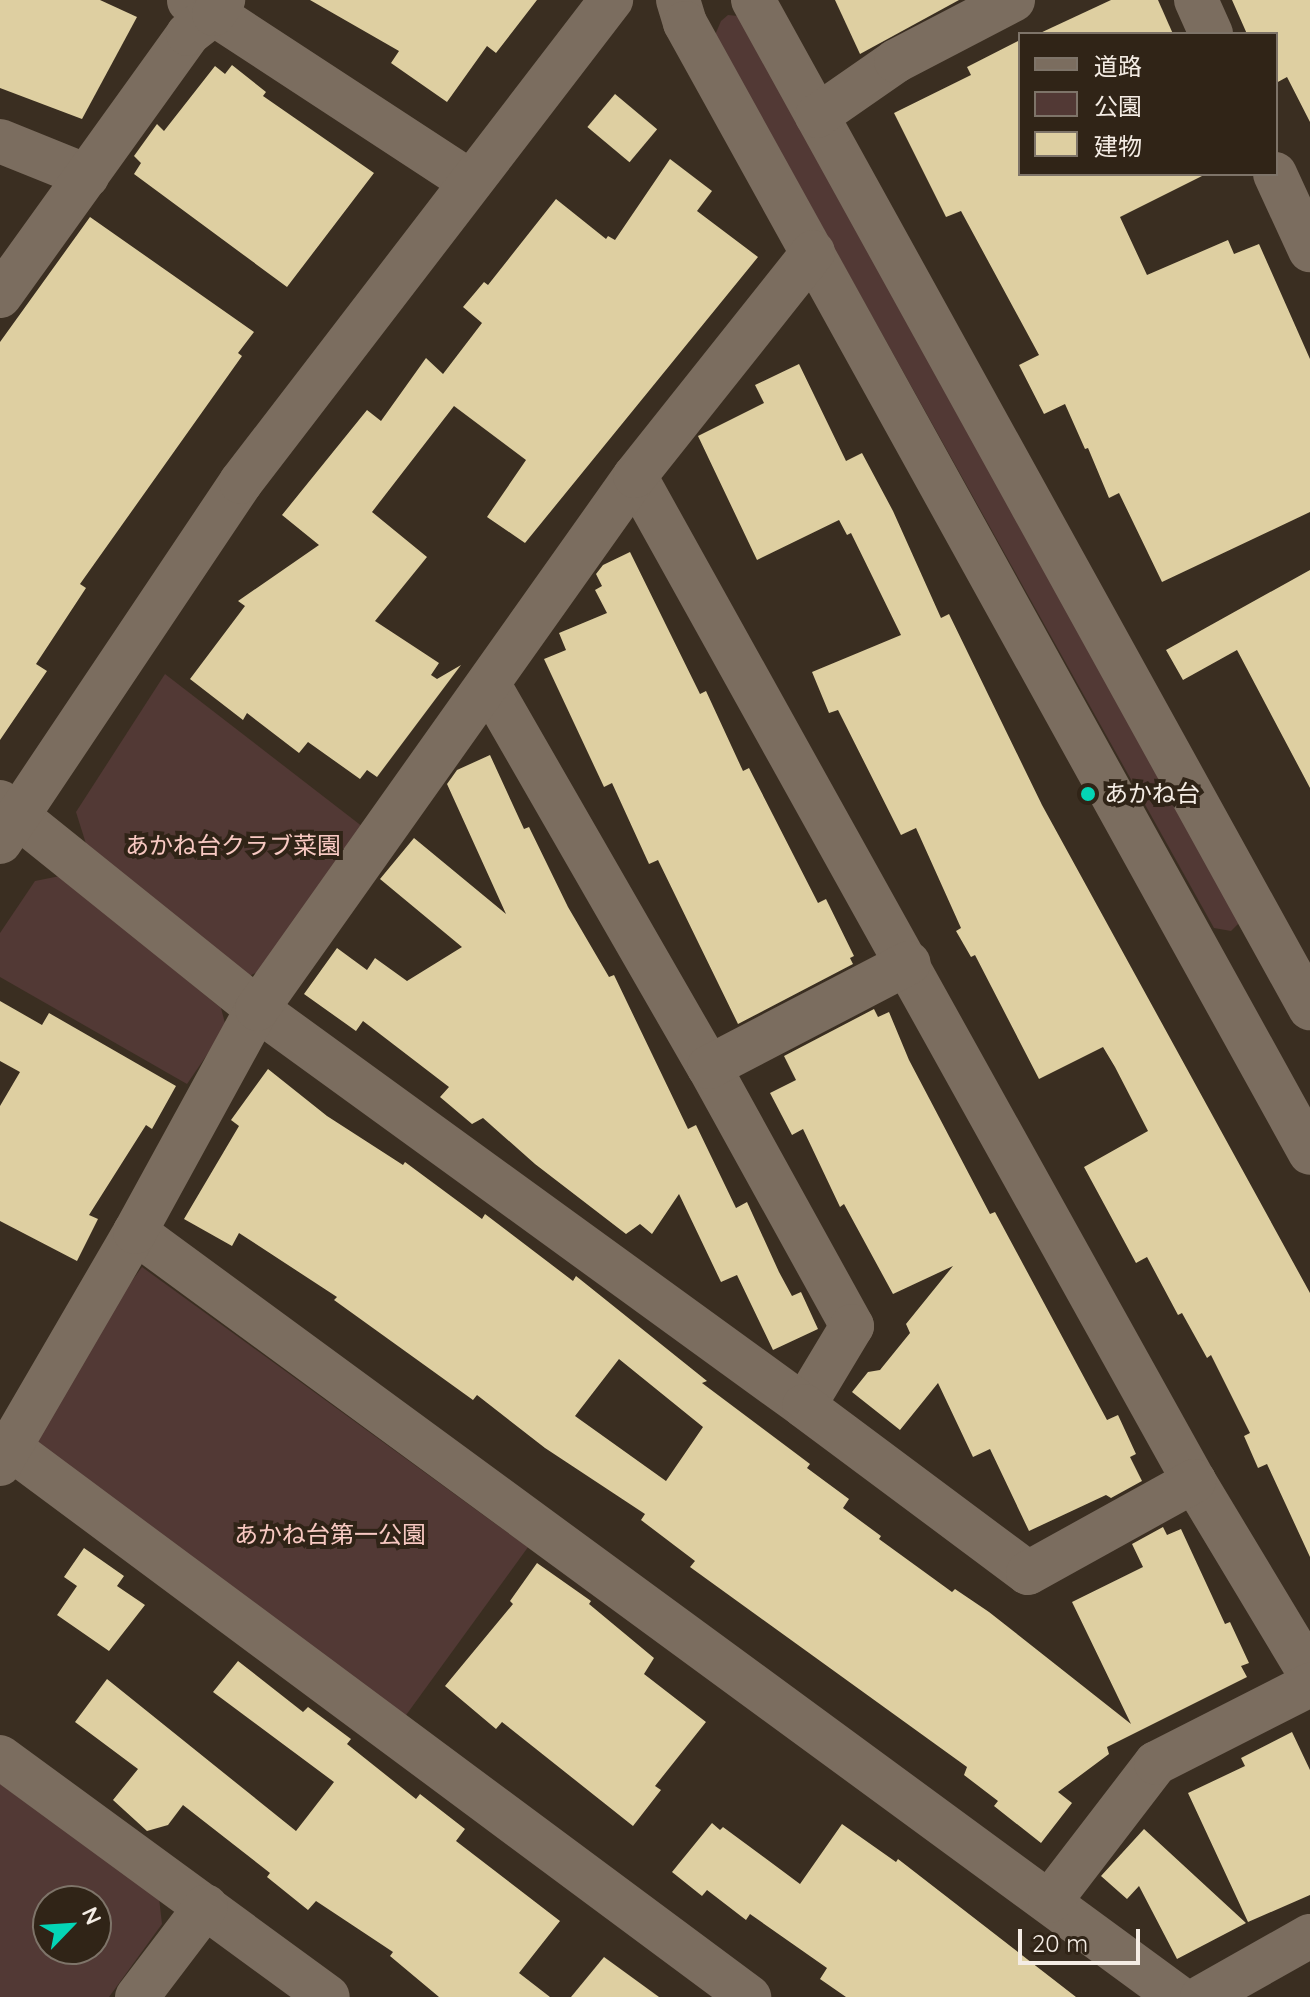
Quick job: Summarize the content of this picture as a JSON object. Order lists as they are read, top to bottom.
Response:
{
  "parks": ["あかね台クラブ菜園", "あかね台第一公園"],
  "places": ["あかね台"],
  "legend": ["道路", "公園", "建物"],
  "scale_bar": "20 m",
  "north": "top right"
}
